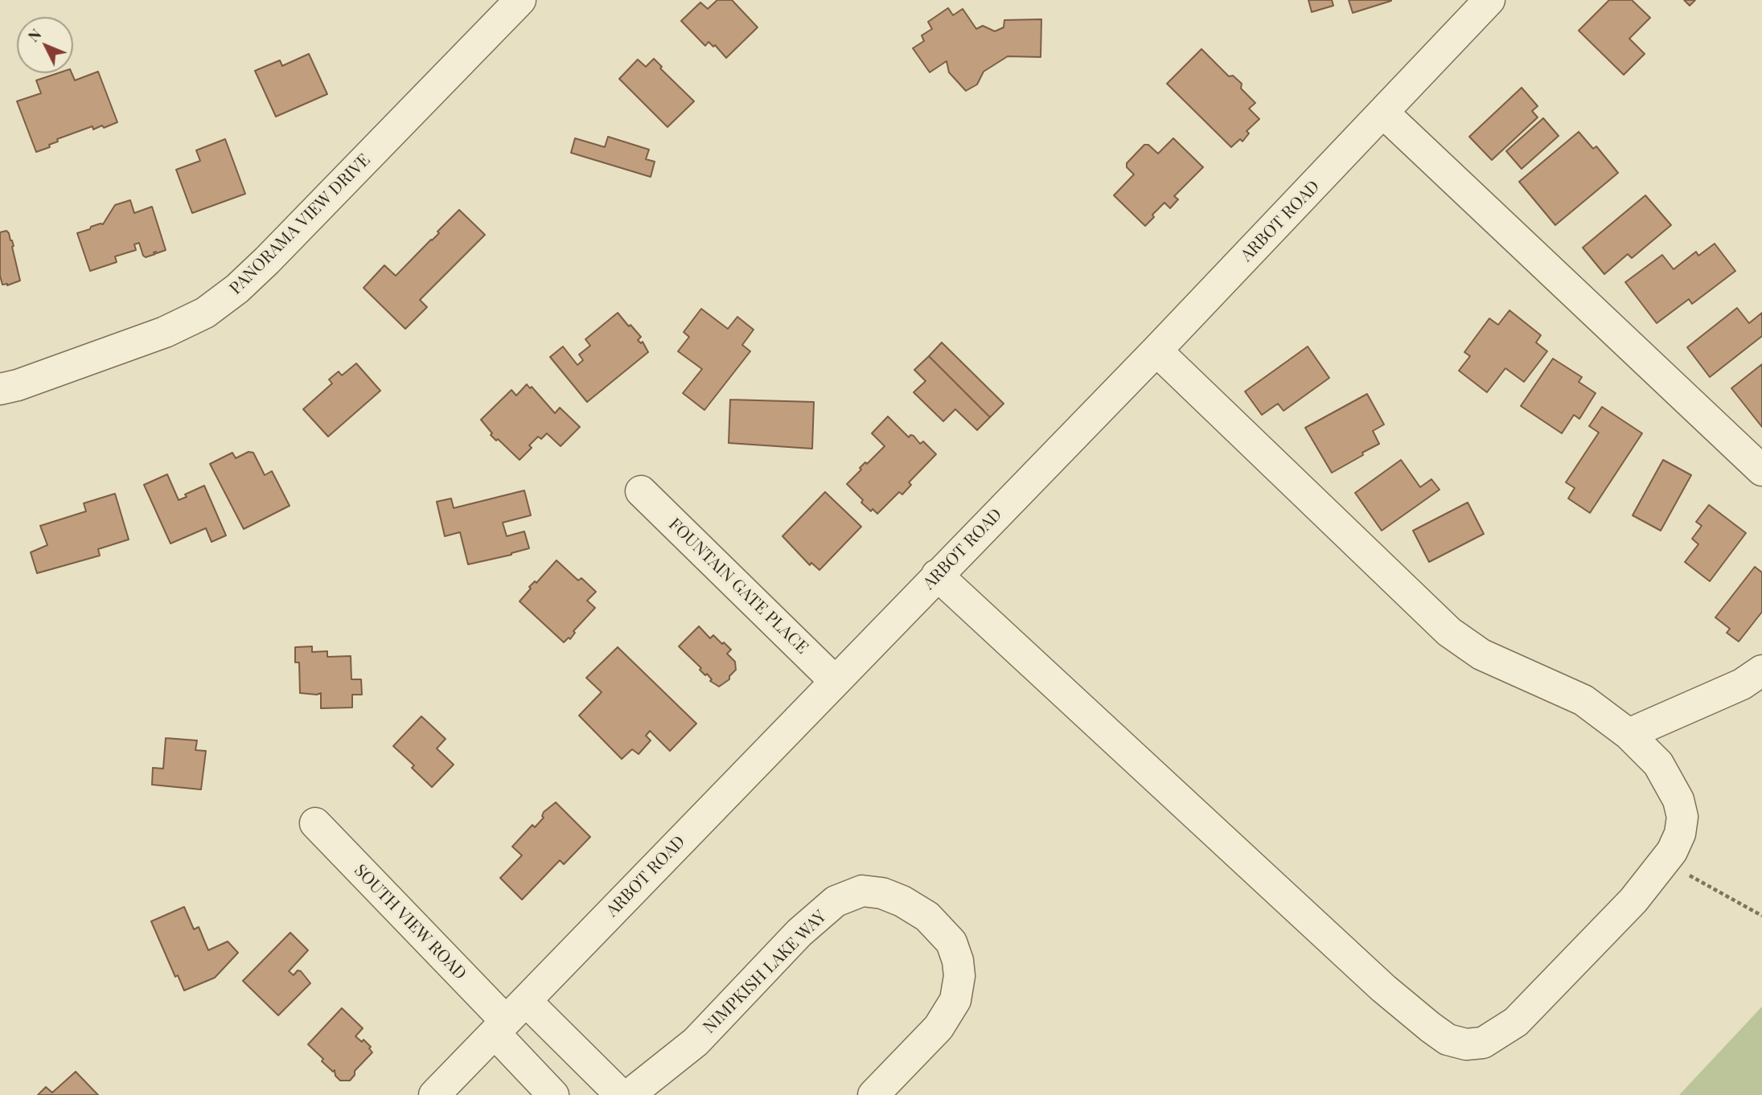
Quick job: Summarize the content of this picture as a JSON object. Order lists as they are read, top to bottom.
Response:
{
  "streets": {
    "street": [
      "ARBOT ROAD",
      "PANORAMA VIEW DRIVE",
      "FOUNTAIN GATE PLACE",
      "SOUTH VIEW ROAD",
      "NIMPKISH LAKE WAY"
    ]
  },
  "crossings": [
    ["ARBOT ROAD", "FOUNTAIN GATE PLACE"],
    ["ARBOT ROAD", "SOUTH VIEW ROAD"]
  ],
  "north": "top left"
}
